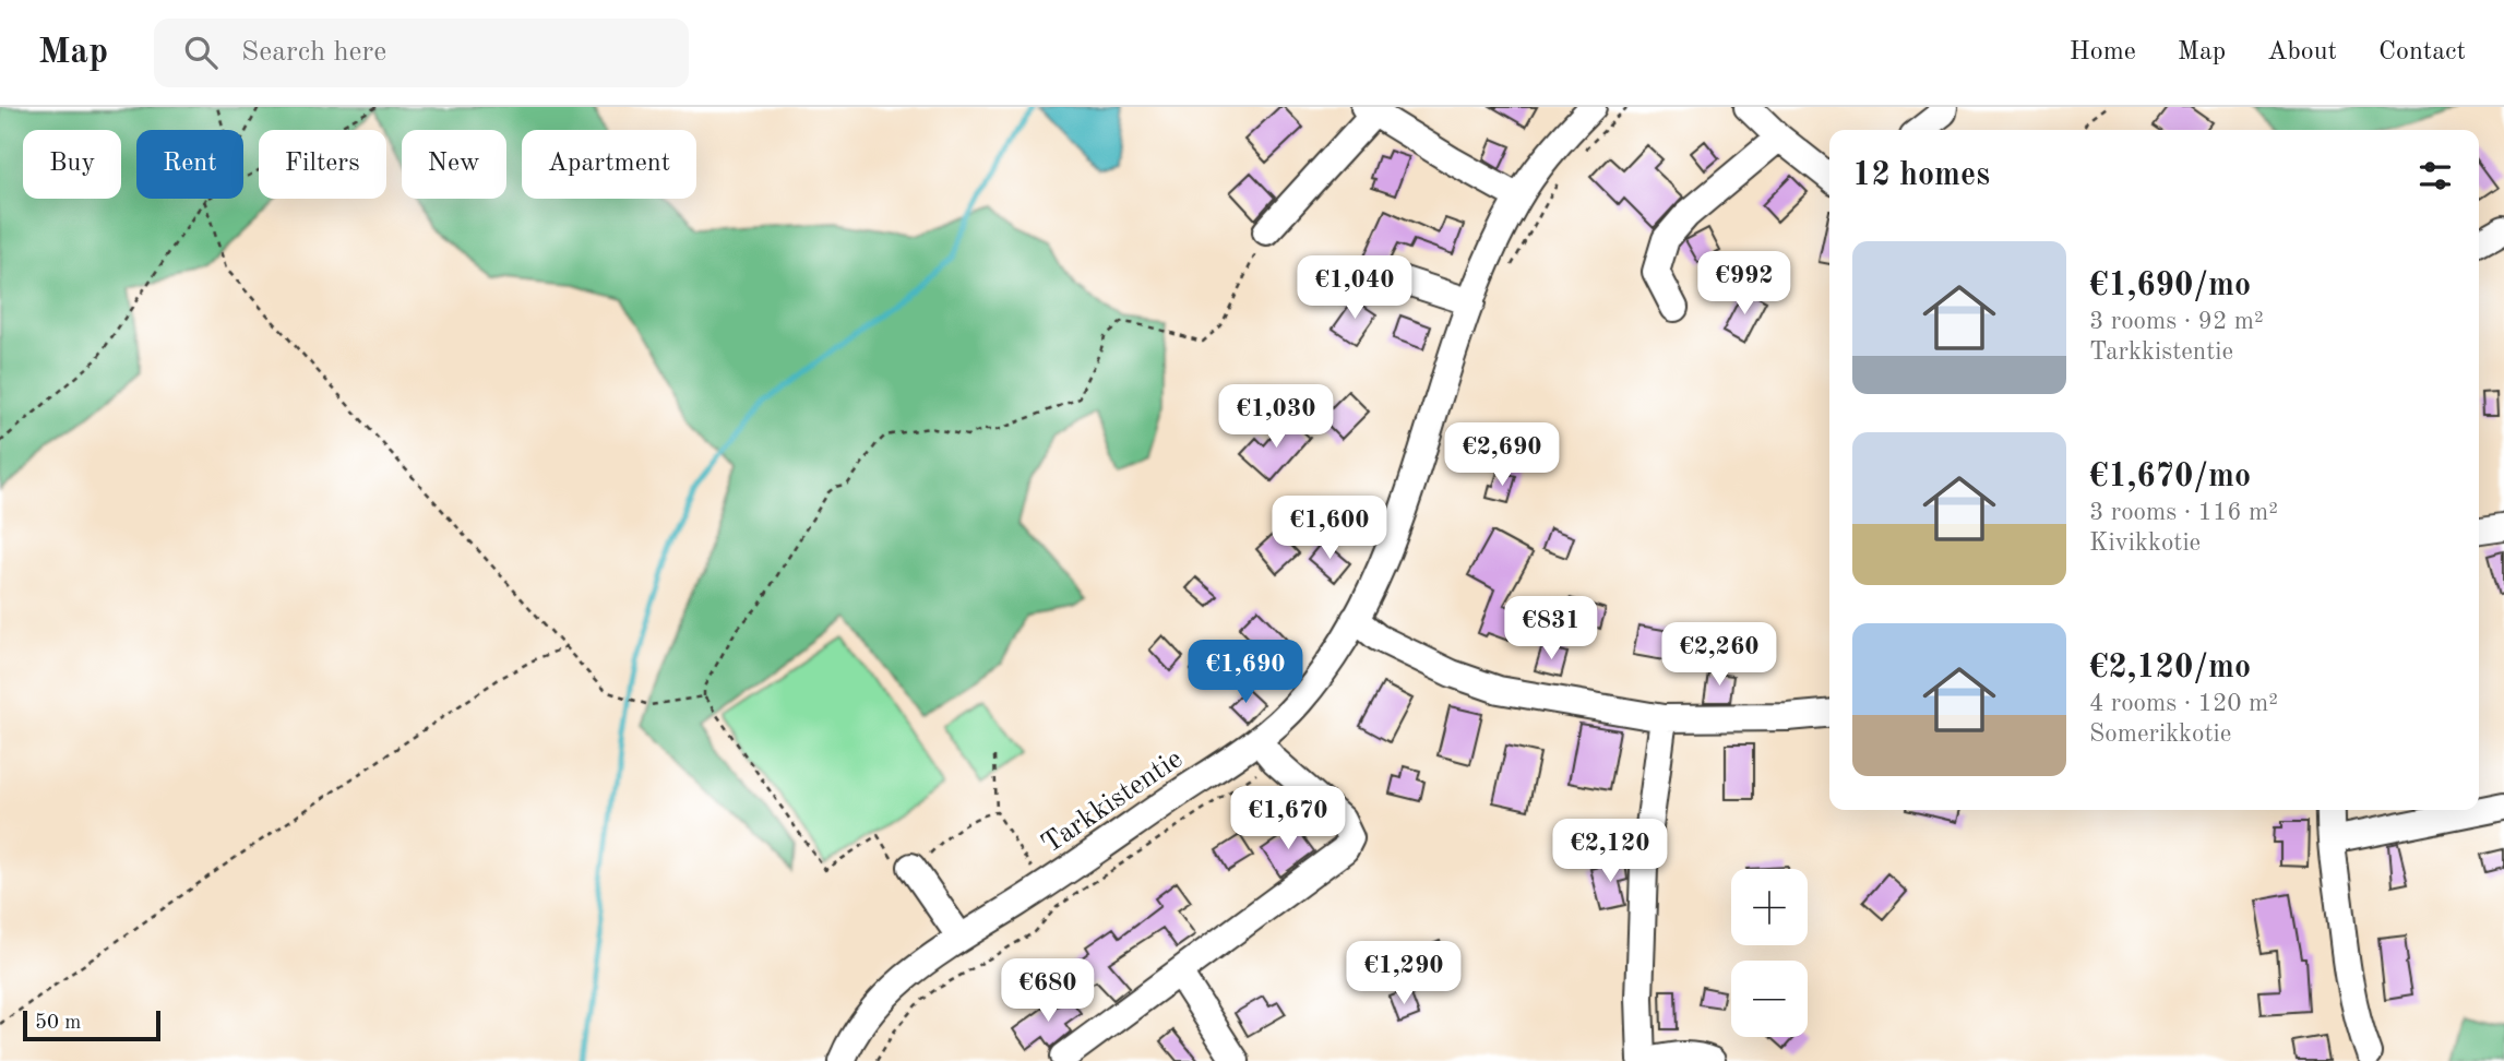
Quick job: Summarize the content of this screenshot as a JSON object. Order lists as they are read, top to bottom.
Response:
{
  "streets": {
    "street": ["Tarkkistentie"]
  },
  "scale_bar": "50 m",
  "page": {
    "header": "Map",
    "search": "Search here",
    "nav": [
      "Home",
      "Map",
      "About",
      "Contact"
    ],
    "chip": [
      "Buy",
      "Rent",
      "Filters",
      "New",
      "Apartment"
    ],
    "heading": "12 homes",
    "list": [
      {
        "name": "€1,690/mo",
        "note": "3 rooms · 92 m² · Tarkkistentie"
      },
      {
        "name": "€1,670/mo",
        "note": "3 rooms · 116 m² · Kivikkotie"
      },
      {
        "name": "€2,120/mo",
        "note": "4 rooms · 120 m² · Somerikkotie"
      }
    ],
    "price": [
      "€992",
      "€1,040",
      "€1,030",
      "€2,690",
      "€1,600",
      "€831",
      "€2,260",
      "€1,690",
      "€1,670",
      "€2,120",
      "€1,290",
      "€680"
    ],
    "map_buttons": ["+", "−"],
    "scale": "50 m"
  }
}
